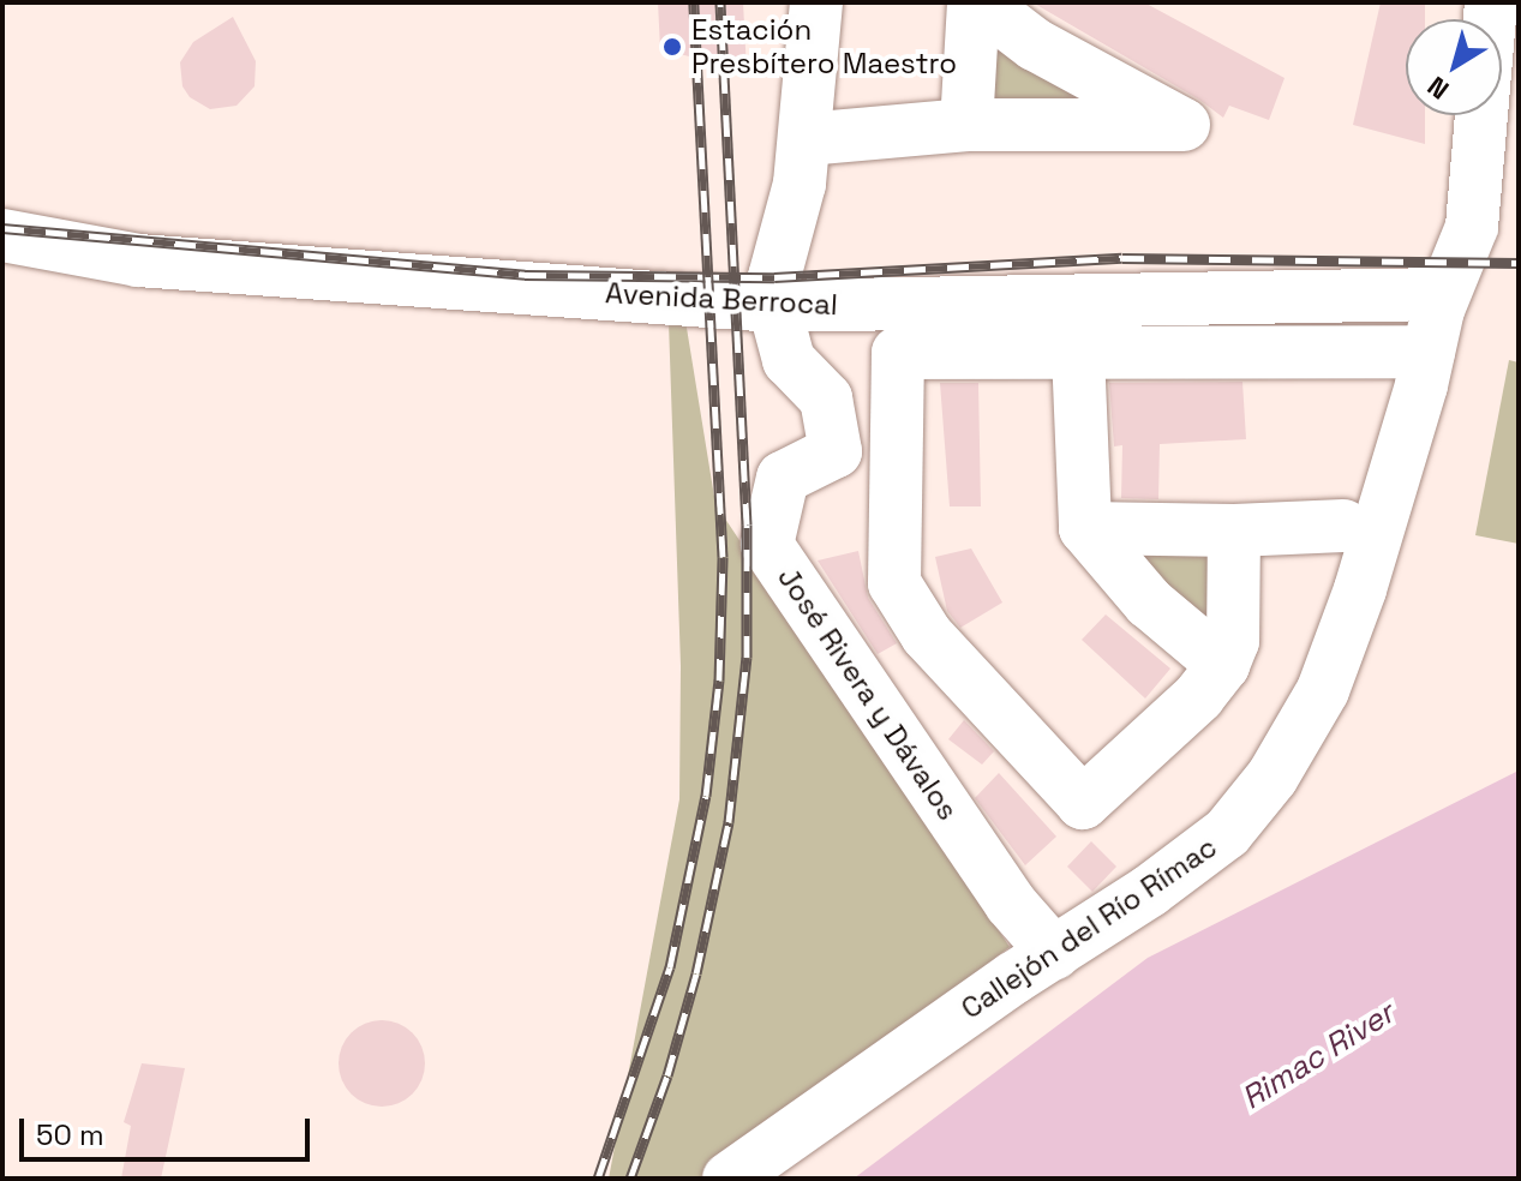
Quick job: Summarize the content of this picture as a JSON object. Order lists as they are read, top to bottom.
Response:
{
  "streets": {
    "street": ["Avenida Berrocal", "José Rivera y Dávalos", "Callejón del Río Rímac"]
  },
  "crossings": [
    ["Avenida Berrocal", "José Rivera y Dávalos"],
    ["Avenida Berrocal", "Callejón del Río Rímac"],
    ["José Rivera y Dávalos", "Callejón del Río Rímac"]
  ],
  "water": ["Rimac River"],
  "places": ["Estación Presbítero Maestro"],
  "scale_bar": "50 m",
  "north": "bottom left"
}
